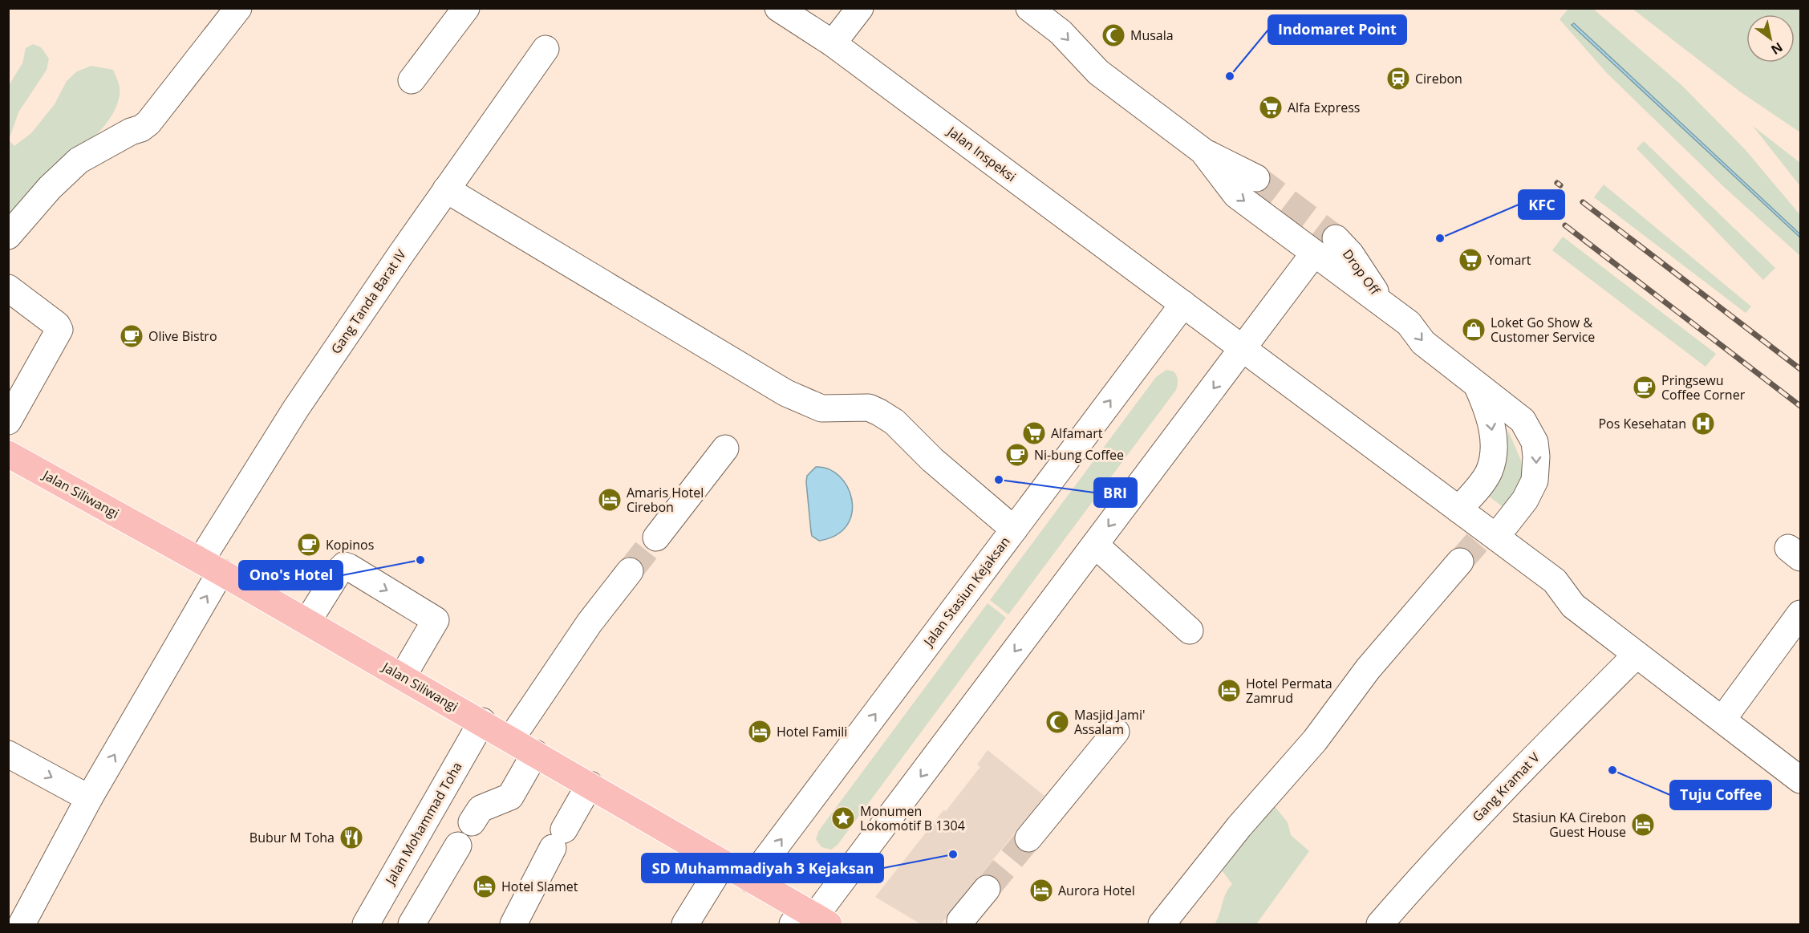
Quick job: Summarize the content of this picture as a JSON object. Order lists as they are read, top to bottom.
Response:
{
  "streets": {
    "main road": ["Jalan Siliwangi"],
    "street": [
      "Jalan Inspeksi",
      "Drop Off",
      "Gang Tanda Barat IV",
      "Jalan Stasiun Kejaksan",
      "Gang Kramat V",
      "Jalan Mohammad Toha"
    ]
  },
  "crossings": [
    ["Jalan Inspeksi", "Jalan Stasiun Kejaksan"],
    ["Jalan Inspeksi", "Gang Kramat V"],
    ["Gang Tanda Barat IV", "Jalan Siliwangi"],
    ["Jalan Siliwangi", "Jalan Stasiun Kejaksan"],
    ["Jalan Siliwangi", "Jalan Mohammad Toha"]
  ],
  "places": {
    "mosque": ["Musala", "Masjid Jami' Assalam"],
    "other": [
      "Indomaret Point",
      "KFC",
      "BRI",
      "Ono's Hotel",
      "Tuju Coffee",
      "SD Muhammadiyah 3 Kejaksan"
    ],
    "station": ["Cirebon"],
    "supermarket": ["Alfa Express", "Yomart", "Alfamart"],
    "shop": ["Loket Go Show & Customer Service"],
    "cafe": [
      "Olive Bistro",
      "Pringsewu Coffee Corner",
      "Ni-bung Coffee",
      "Kopinos"
    ],
    "hospital": ["Pos Kesehatan"],
    "hotel": [
      "Amaris Hotel Cirebon",
      "Hotel Permata Zamrud",
      "Hotel Famili",
      "Stasiun KA Cirebon Guest House",
      "Hotel Slamet",
      "Aurora Hotel"
    ],
    "place": ["Monumen Lokomotif B 1304"],
    "restaurant": ["Bubur M Toha"]
  },
  "north": "bottom right"
}
